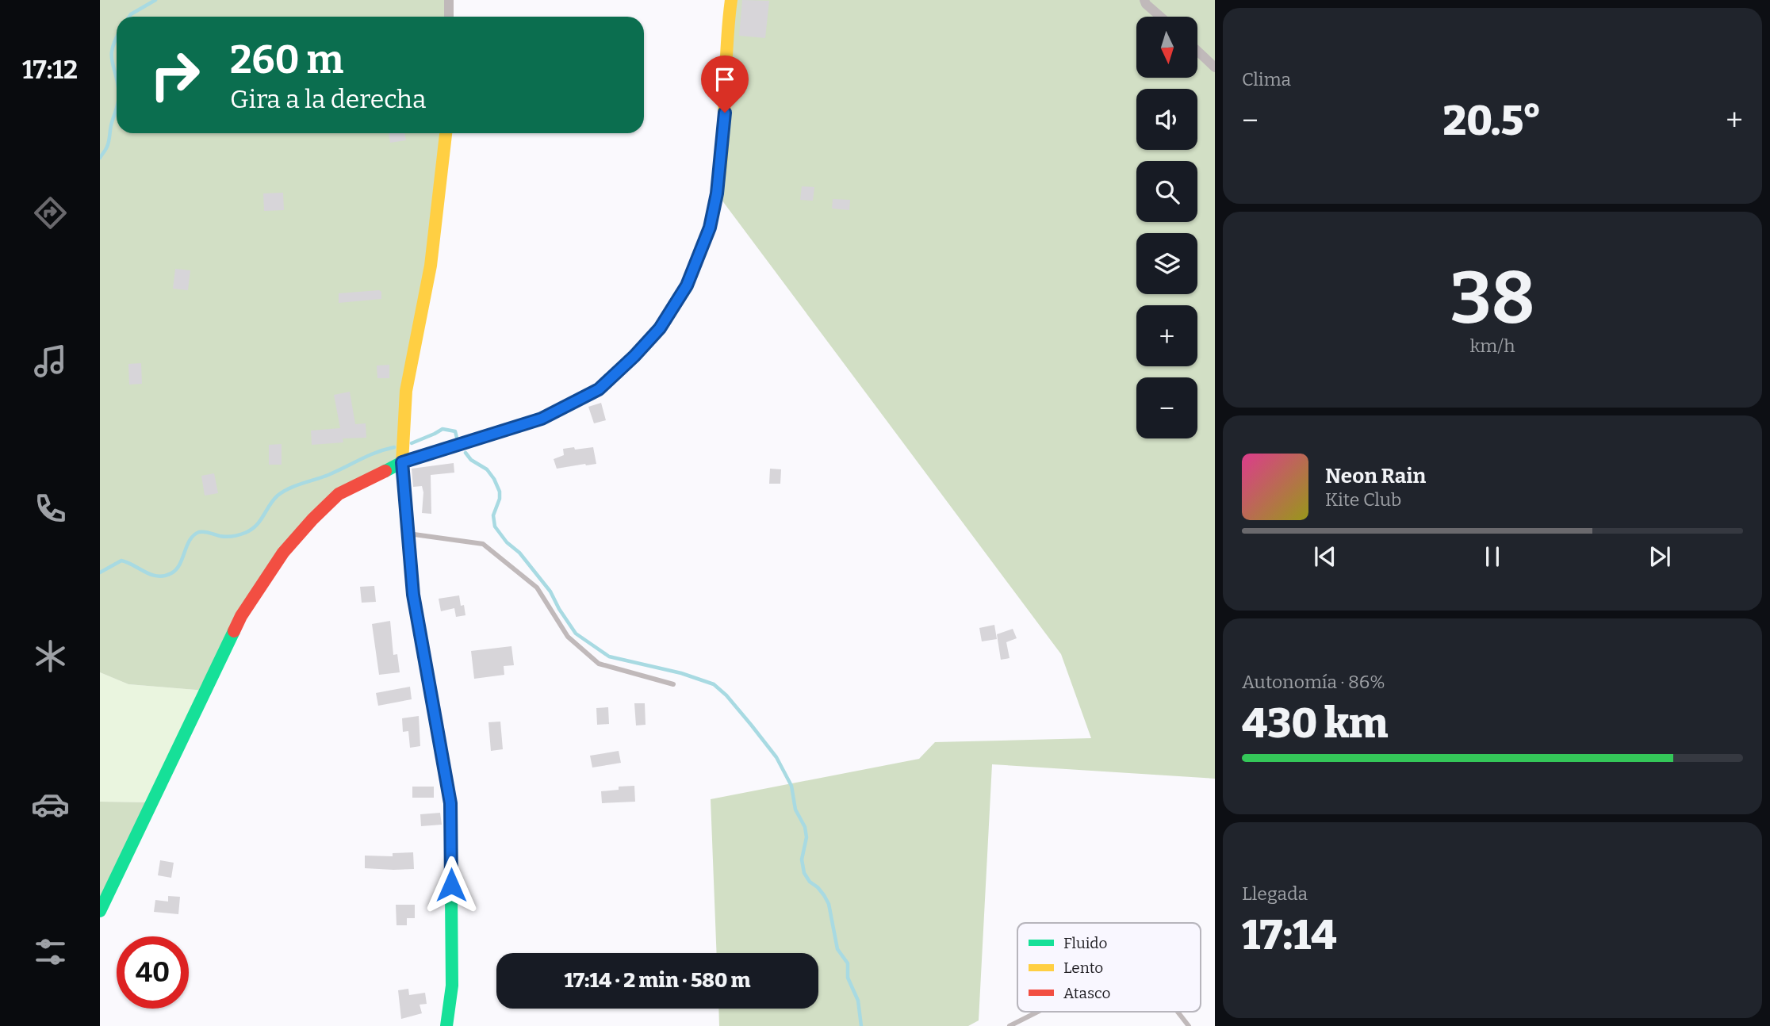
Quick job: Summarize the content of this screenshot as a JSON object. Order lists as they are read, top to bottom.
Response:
{
  "legend": ["Fluido", "Lento", "Atasco"],
  "north": "bottom",
  "page": {
    "tabs": "17:12",
    "tile": [
      "Clima",
      ["38", "km/h"],
      ["Autonomía · 86%", "430 km"],
      ["Llegada", "17:14"]
    ],
    "map_buttons": ["+", "−"],
    "turn": ["260 m", "Gira a la derecha"],
    "heat": ["−", "20.5°", "+"],
    "song": ["Neon Rain", "Kite Club"],
    "limit": "40",
    "trip": "17:14 · 2 min · 580 m"
  }
}
